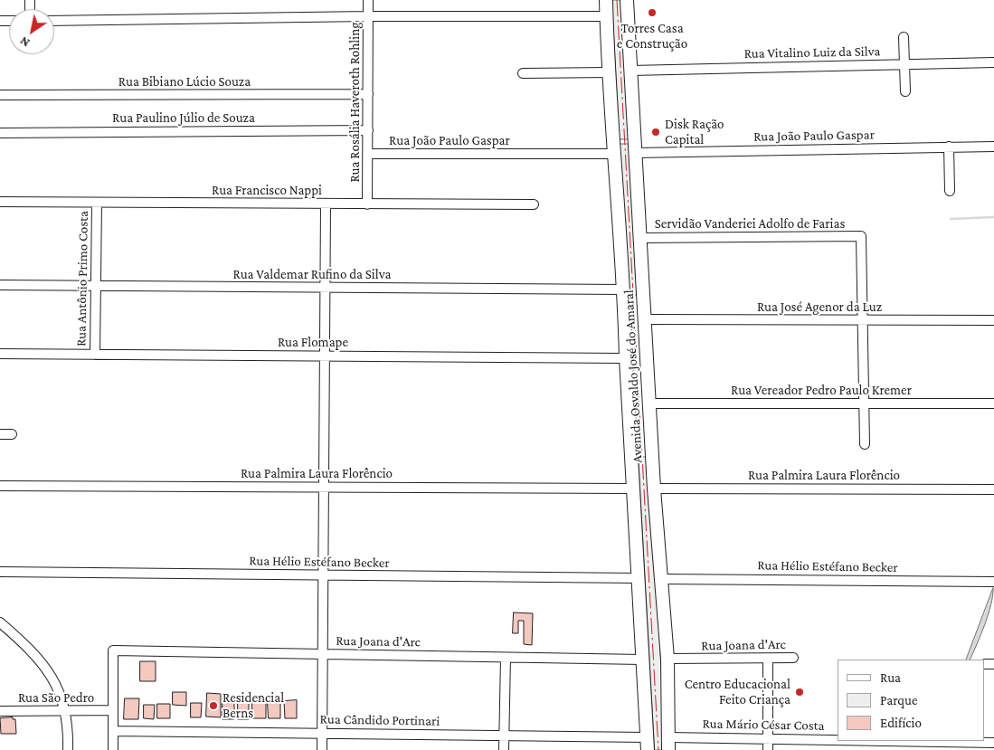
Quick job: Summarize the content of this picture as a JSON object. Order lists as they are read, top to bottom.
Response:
{
  "streets": {
    "main road": ["Avenida Osvaldo José do Amaral"],
    "street": [
      "Rua Vitalino Luiz da Silva",
      "Rua Bibiano Lúcio Souza",
      "Rua Rosália Haveroth Rohling",
      "Rua Paulino Júlio de Souza",
      "Rua João Paulo Gaspar",
      "Rua Francisco Nappi",
      "Servidão Vanderiei Adolfo de Farias",
      "Rua Valdemar Rufino da Silva",
      "Rua Antônio Primo Costa",
      "Rua José Agenor da Luz",
      "Rua Flomape",
      "Rua Vereador Pedro Paulo Kremer",
      "Rua Palmira Laura Florêncio",
      "Rua Hélio Estéfano Becker",
      "Rua Joana d'Arc",
      "Rua São Pedro",
      "Rua Cândido Portinari",
      "Rua Mário César Costa"
    ]
  },
  "crossings": [
    ["Rua Vitalino Luiz da Silva", "Avenida Osvaldo José do Amaral"],
    ["Rua Bibiano Lúcio Souza", "Rua Rosália Haveroth Rohling"],
    ["Rua Rosália Haveroth Rohling", "Rua Paulino Júlio de Souza"],
    ["Rua Rosália Haveroth Rohling", "Rua João Paulo Gaspar"],
    ["Rua Rosália Haveroth Rohling", "Rua Francisco Nappi"],
    ["Rua João Paulo Gaspar", "Avenida Osvaldo José do Amaral"],
    ["Rua Francisco Nappi", "Rua Antônio Primo Costa"],
    ["Servidão Vanderiei Adolfo de Farias", "Rua José Agenor da Luz"],
    ["Servidão Vanderiei Adolfo de Farias", "Avenida Osvaldo José do Amaral"],
    ["Rua Valdemar Rufino da Silva", "Rua Antônio Primo Costa"],
    ["Rua Valdemar Rufino da Silva", "Avenida Osvaldo José do Amaral"],
    ["Rua Antônio Primo Costa", "Rua Flomape"],
    ["Rua José Agenor da Luz", "Avenida Osvaldo José do Amaral"],
    ["Rua Flomape", "Avenida Osvaldo José do Amaral"],
    ["Avenida Osvaldo José do Amaral", "Rua Vereador Pedro Paulo Kremer"],
    ["Avenida Osvaldo José do Amaral", "Rua Palmira Laura Florêncio"],
    ["Avenida Osvaldo José do Amaral", "Rua Hélio Estéfano Becker"],
    ["Avenida Osvaldo José do Amaral", "Rua Joana d'Arc"],
    ["Avenida Osvaldo José do Amaral", "Rua Cândido Portinari"],
    ["Avenida Osvaldo José do Amaral", "Rua Mário César Costa"],
    ["Rua Joana d'Arc", "Rua São Pedro"]
  ],
  "places": [
    "Torres Casa e Construção",
    "Disk Ração Capital",
    "Centro Educacional Feito Criança",
    "Residencial Berns"
  ],
  "legend": ["Rua", "Parque", "Edifício"],
  "north": "bottom left"
}
